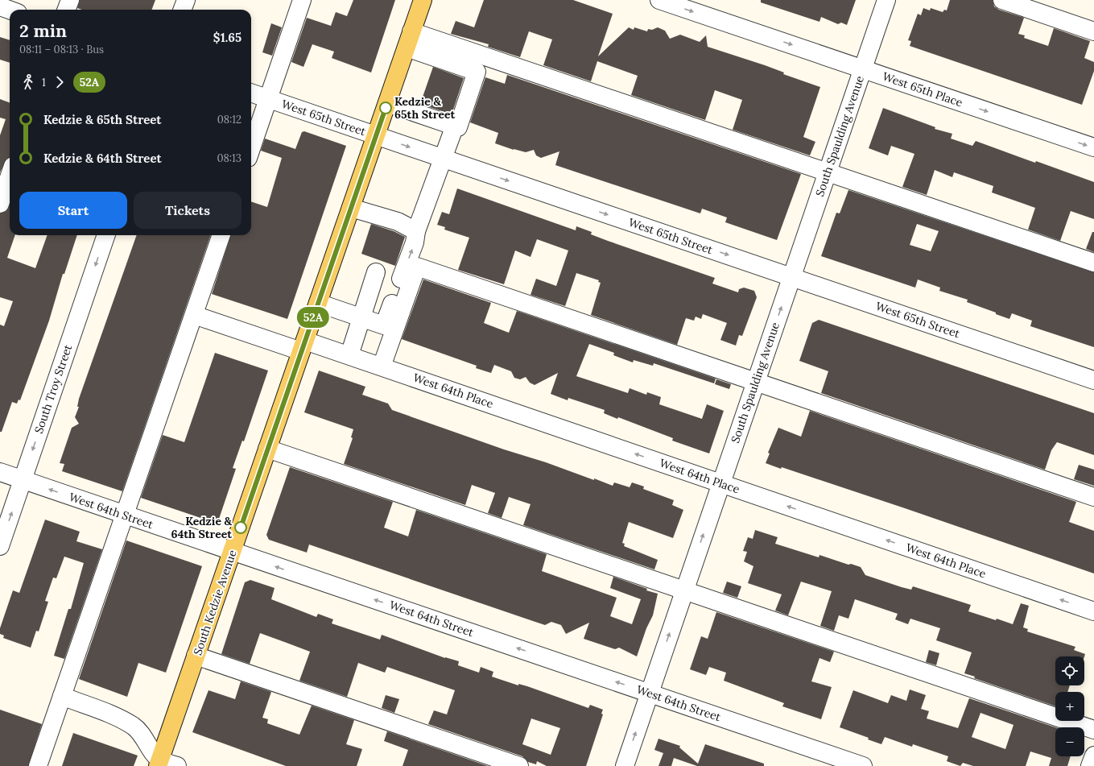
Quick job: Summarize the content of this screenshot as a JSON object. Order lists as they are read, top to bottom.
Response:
{
  "streets": {
    "main road": ["South Kedzie Avenue"],
    "street": [
      "West 65th Place",
      "West 65th Street",
      "South Spaulding Avenue",
      "South Troy Street",
      "West 64th Place",
      "West 64th Street"
    ]
  },
  "crossings": [
    ["West 65th Place", "South Spaulding Avenue"],
    ["West 65th Street", "South Spaulding Avenue"],
    ["West 65th Street", "South Kedzie Avenue"],
    ["South Spaulding Avenue", "West 64th Place"],
    ["South Spaulding Avenue", "West 64th Street"],
    ["South Troy Street", "West 64th Street"],
    ["West 64th Place", "South Kedzie Avenue"],
    ["West 64th Street", "South Kedzie Avenue"]
  ],
  "one_way": ["South Spaulding Avenue"],
  "places": ["Kedzie & 65th Street", "Kedzie & 64th Street"],
  "lines": ["bus line 52A"],
  "page": {
    "on_map": "52A",
    "heading": ["2 min", "08:11 – 08:13 · Bus", "$1.65"],
    "legs": ["1", "52A"],
    "list": [
      {
        "name": "Kedzie & 65th Street",
        "value": "08:12"
      },
      {
        "name": "Kedzie & 64th Street",
        "value": "08:13"
      }
    ],
    "buttons": ["Start", "Tickets"],
    "map_buttons": ["+", "−"]
  }
}
